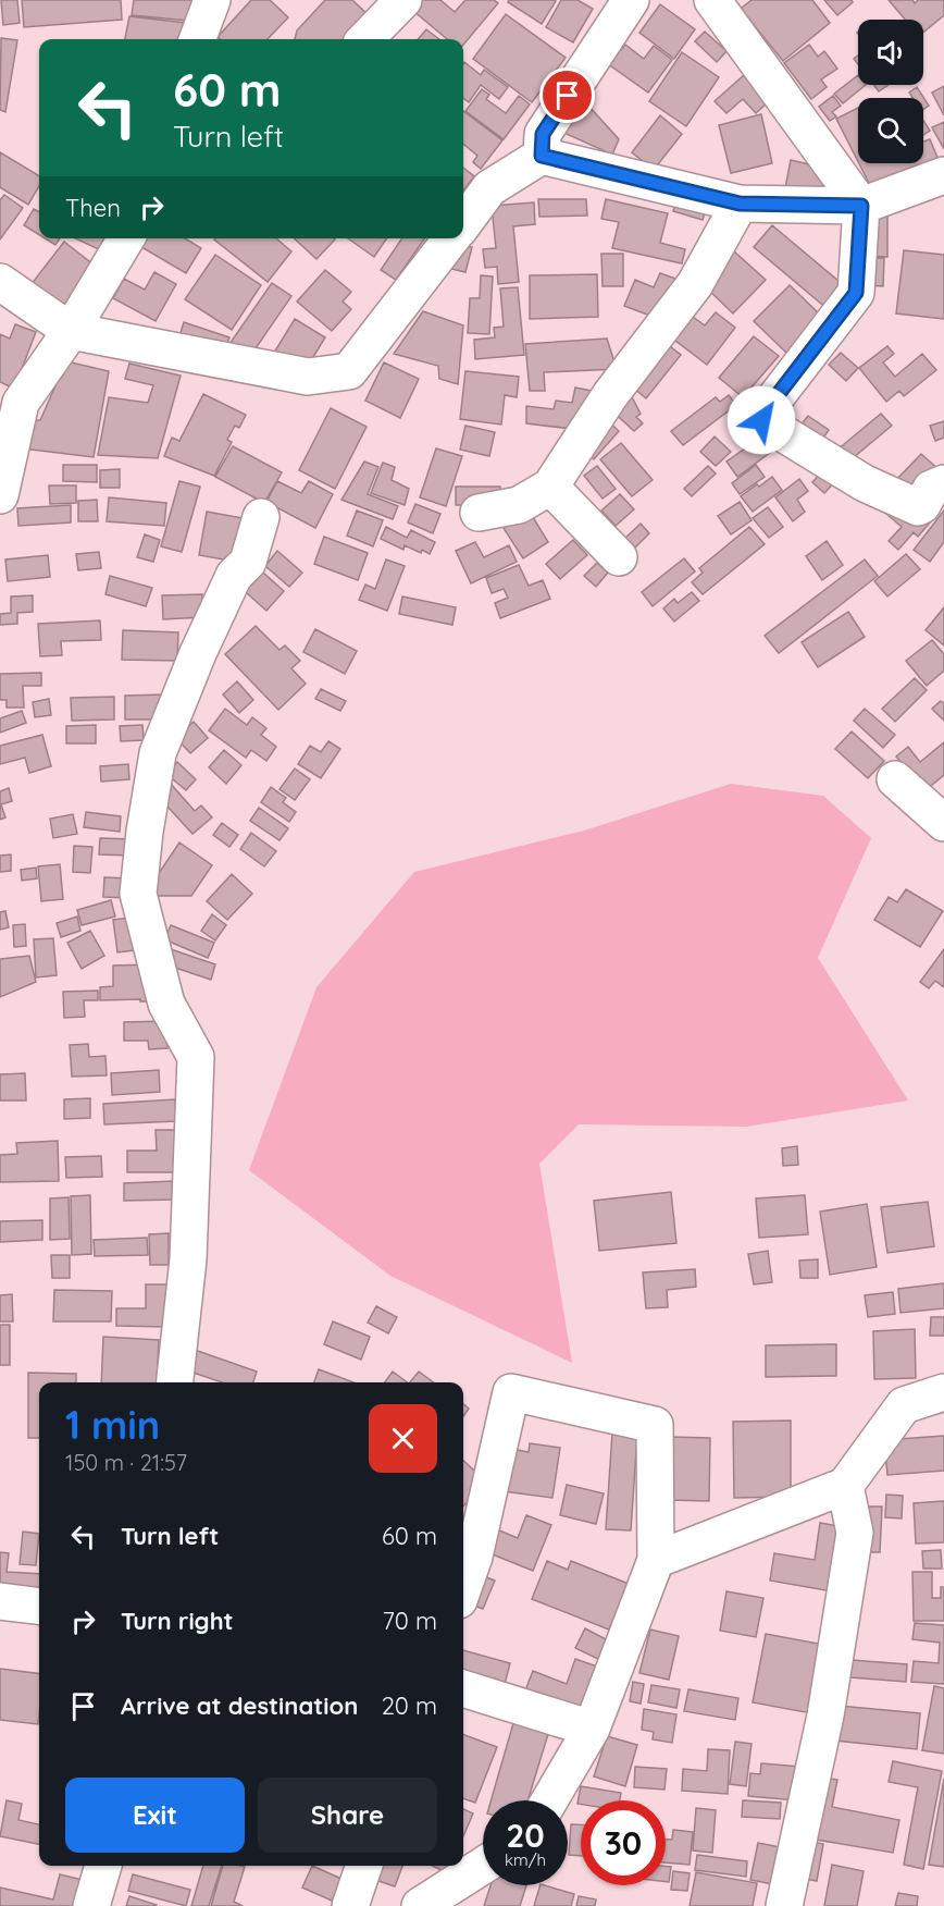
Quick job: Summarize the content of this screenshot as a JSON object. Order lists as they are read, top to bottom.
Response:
{
  "page": {
    "turn": ["60 m", "Turn left"],
    "then": "Then",
    "heading": ["1 min", "150 m · 21:57"],
    "list": [
      {
        "name": "Turn left",
        "value": "60 m"
      },
      {
        "name": "Turn right",
        "value": "70 m"
      },
      {
        "name": "Arrive at destination",
        "value": "20 m"
      }
    ],
    "buttons": ["Exit", "Share"],
    "speed": "20 km/h",
    "limit": "30"
  }
}
